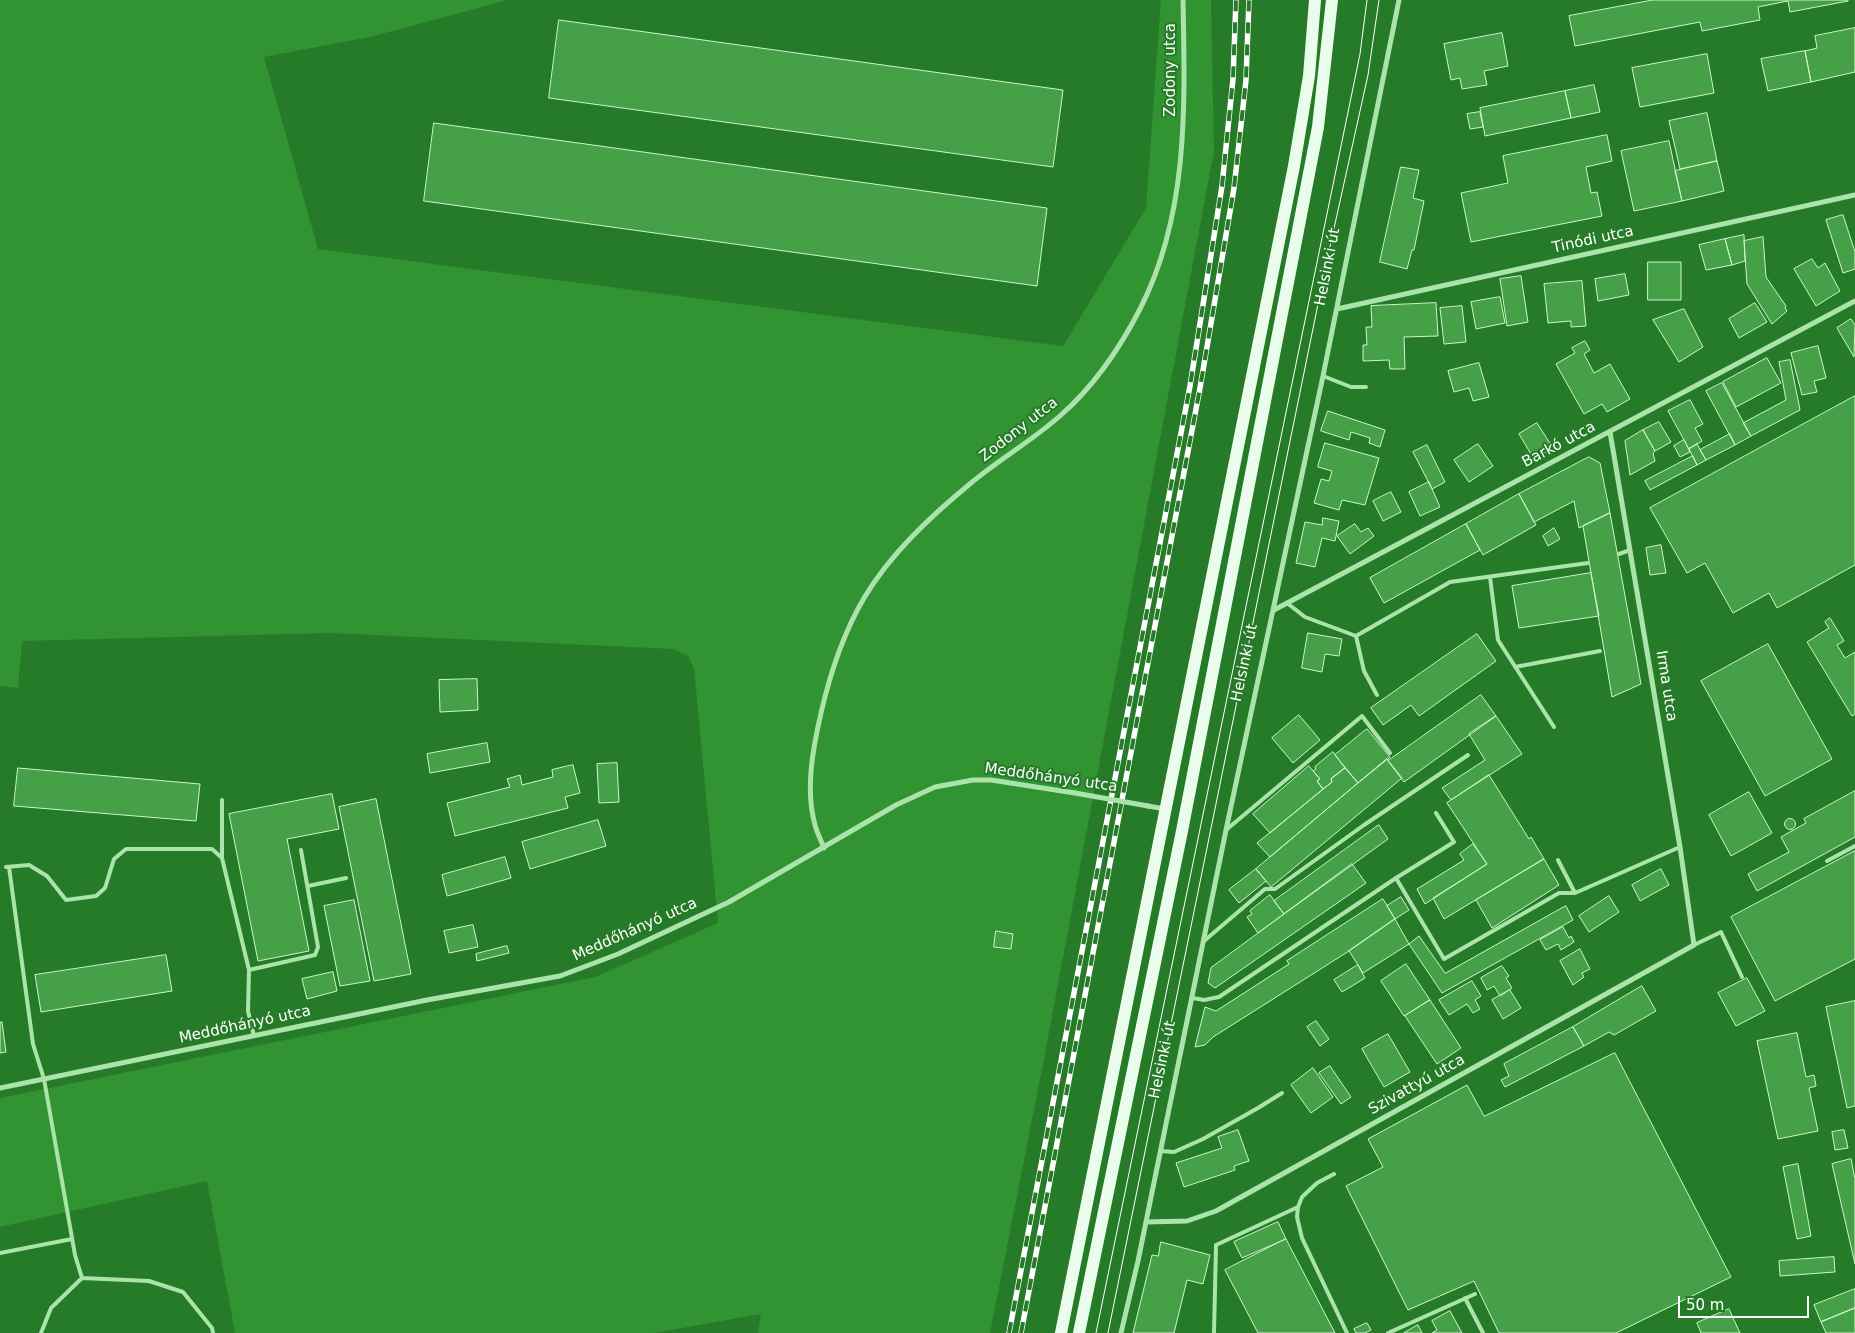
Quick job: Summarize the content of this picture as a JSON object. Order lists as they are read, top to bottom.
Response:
{
  "streets": {
    "main road": ["Helsinki út"],
    "street": [
      "Zodony utca",
      "Tinódi utca",
      "Barkó utca",
      "Irma utca",
      "Meddőhányó utca",
      "Szivattyú utca"
    ]
  },
  "crossings": [
    ["Zodony utca", "Meddőhányó utca"],
    ["Tinódi utca", "Helsinki út"],
    ["Helsinki út", "Barkó utca"],
    ["Helsinki út", "Szivattyú utca"],
    ["Barkó utca", "Irma utca"],
    ["Irma utca", "Szivattyú utca"]
  ],
  "scale_bar": "50 m"
}
